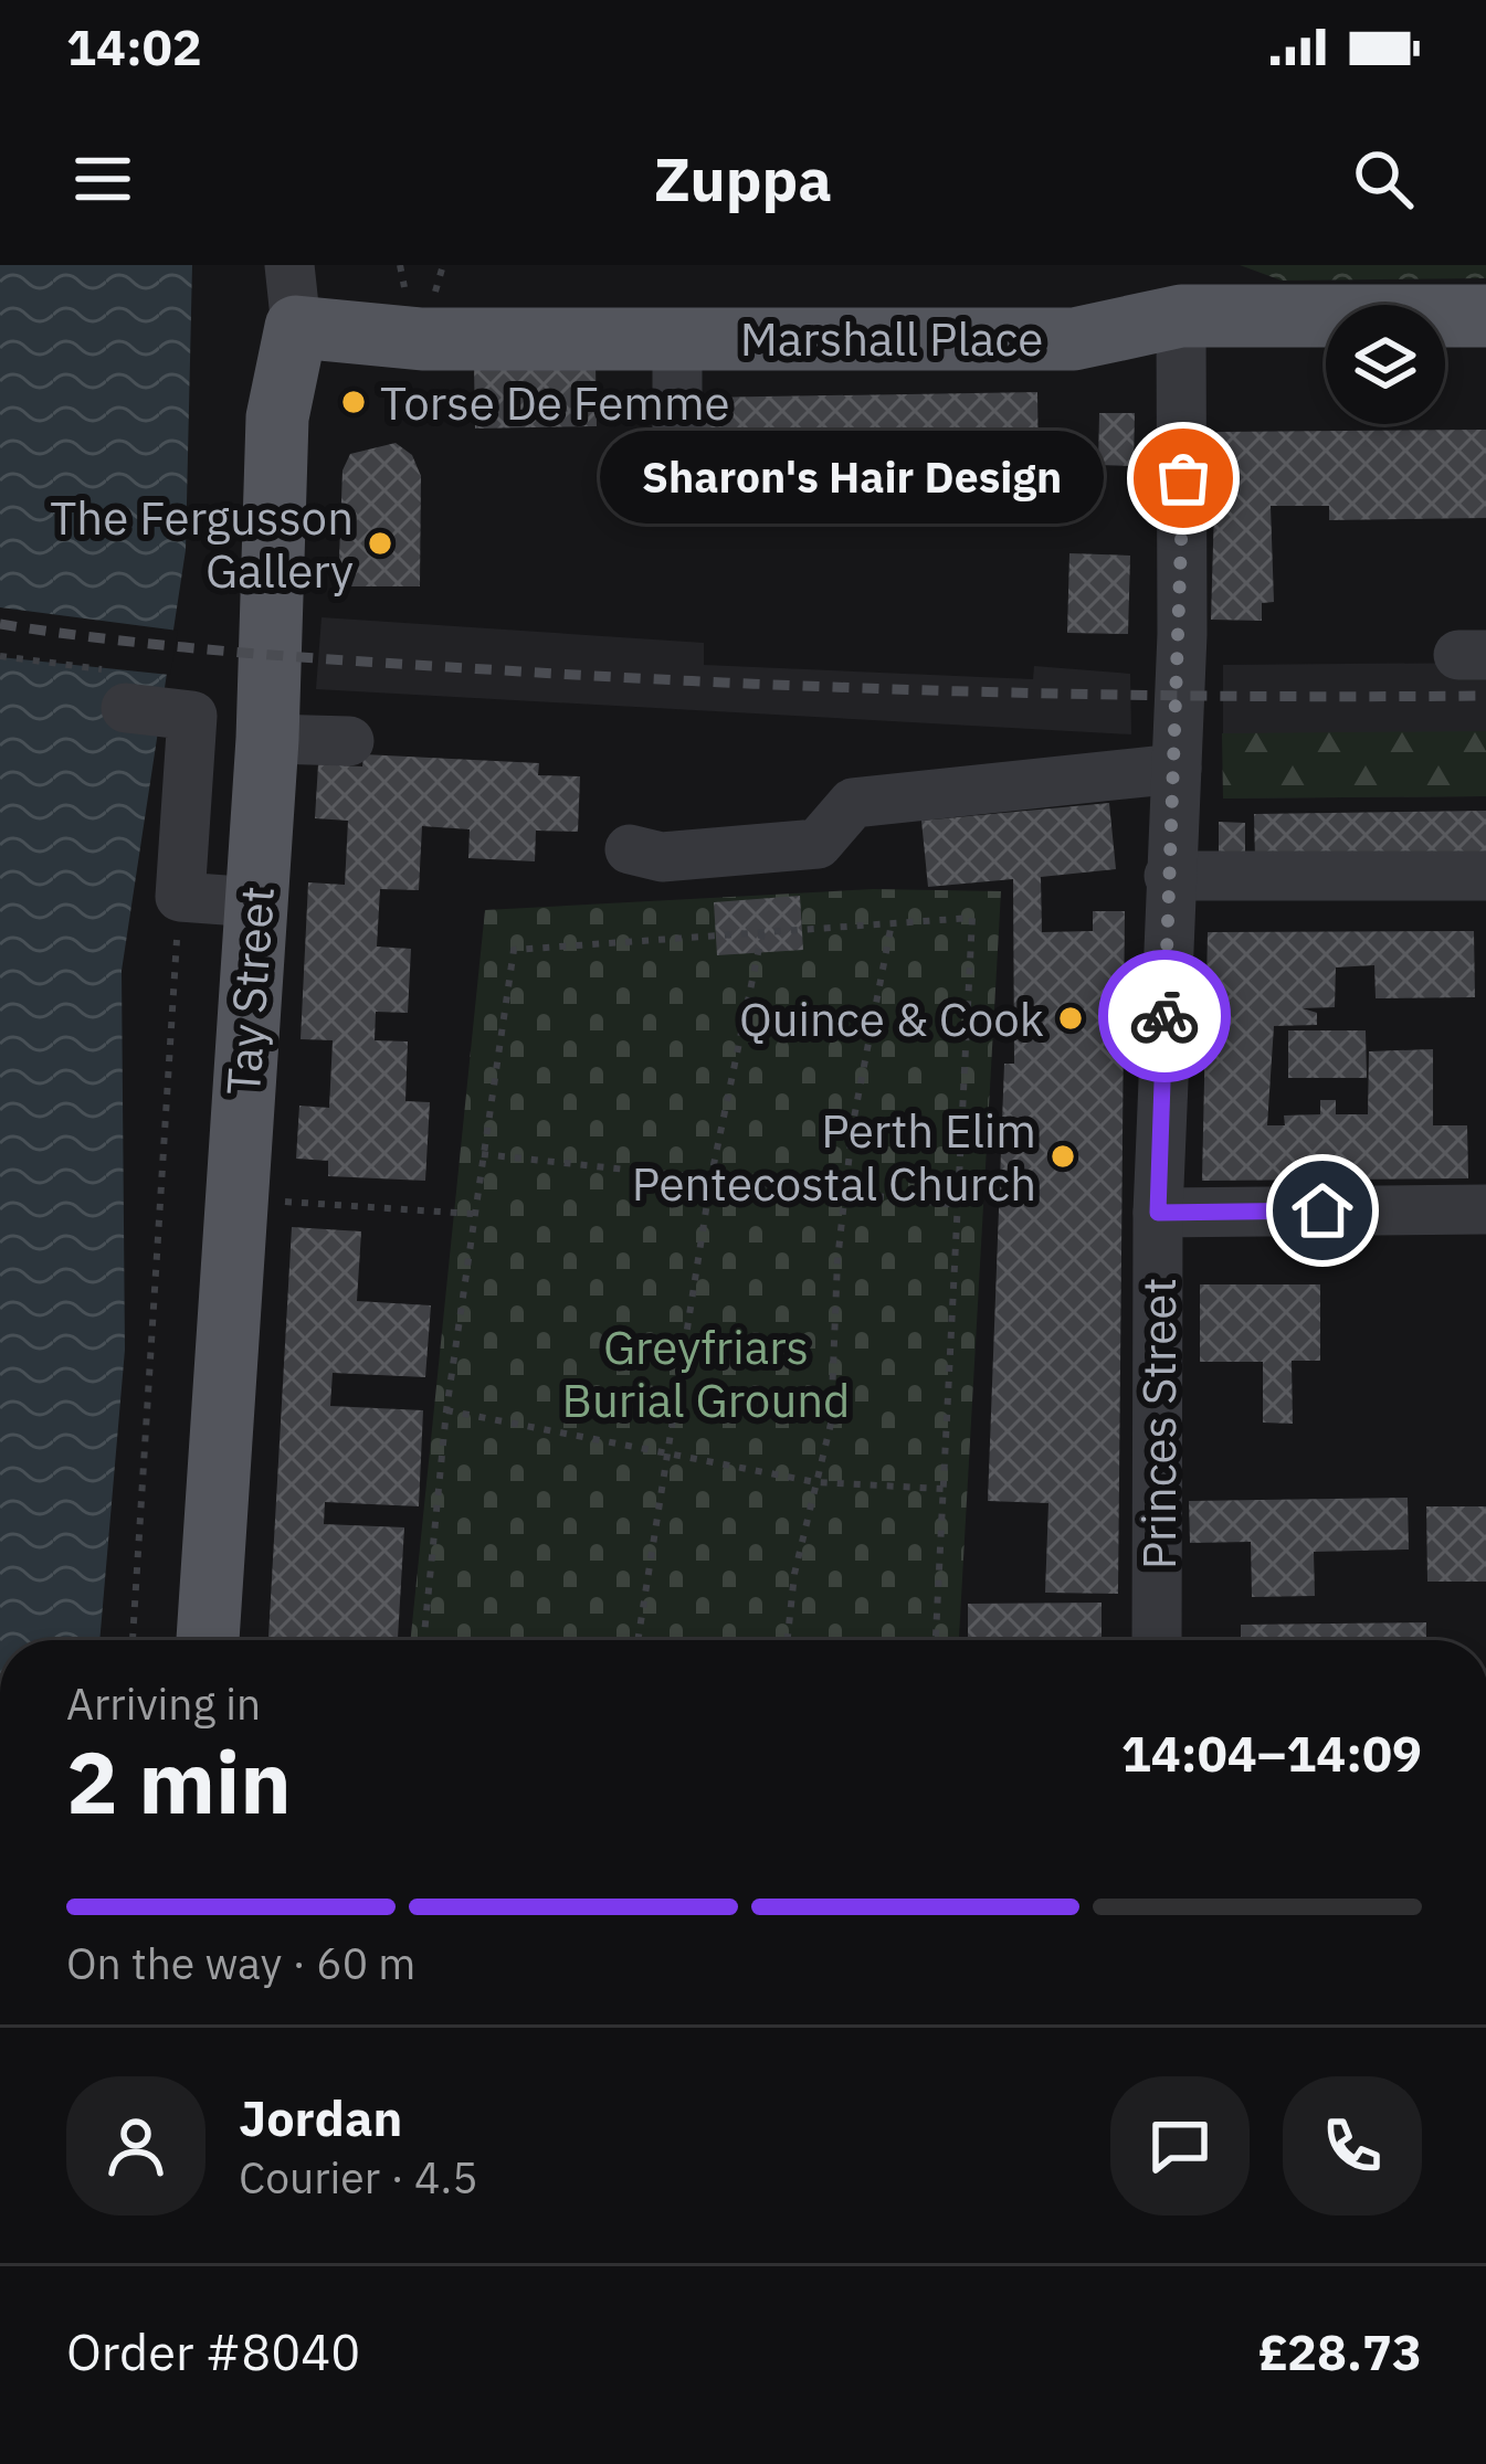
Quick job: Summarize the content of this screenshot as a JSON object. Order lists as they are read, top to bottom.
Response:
{
  "streets": {
    "main road": ["Marshall Place", "Tay Street"],
    "street": ["Princes Street"]
  },
  "crossings": [
    ["Marshall Place", "Tay Street"],
    ["Marshall Place", "Princes Street"]
  ],
  "parks": ["Greyfriars Burial Ground"],
  "places": [
    "Torse De Femme",
    "Sharon's Hair Design",
    "The Fergusson Gallery",
    "Quince & Cook",
    "Perth Elim Pentecostal Church"
  ],
  "page": {
    "status": "14:02",
    "header": "Zuppa",
    "bubble": "Sharon's Hair Design",
    "heading": ["2 min", "Arriving in", "14:04–14:09"],
    "panel": [
      "Jordan",
      "Courier · 4.5",
      "Order #8040",
      "£28.73"
    ],
    "bar": "On the way · 60 m"
  }
}
